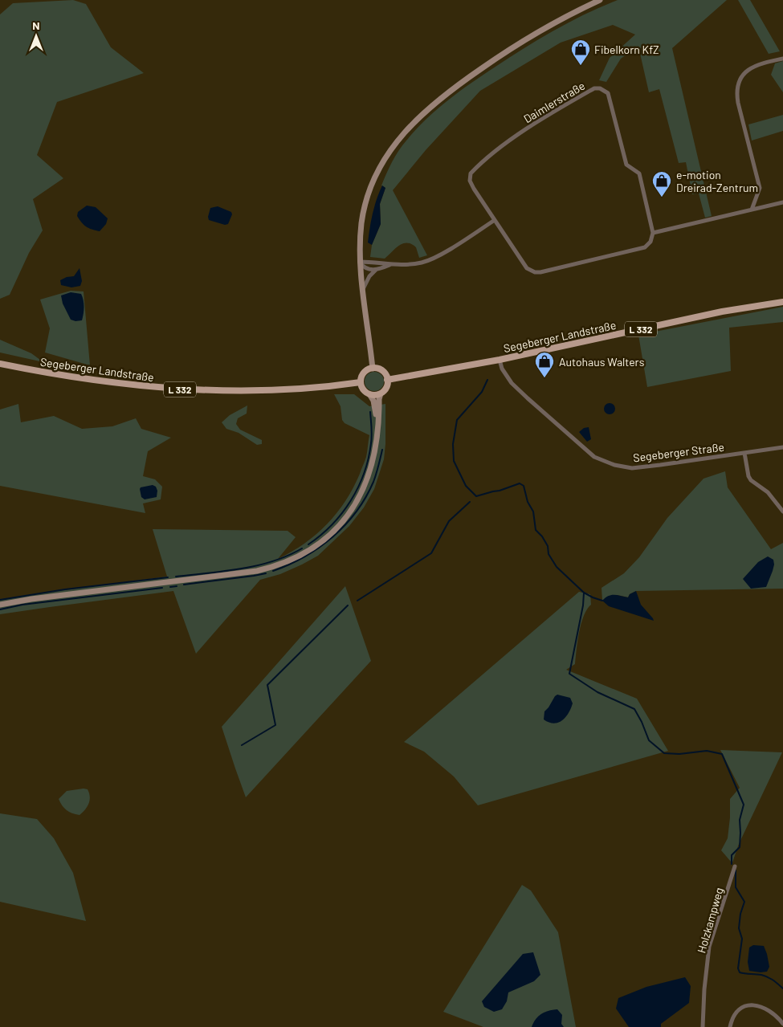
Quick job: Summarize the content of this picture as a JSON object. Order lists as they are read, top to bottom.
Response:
{
  "streets": {
    "main road": ["L 332", "Segeberger Landstraße"],
    "street": ["Daimlerstraße", "Segeberger Straße", "Holzkampweg"]
  },
  "crossings": [
    ["Segeberger Landstraße", "Segeberger Straße"]
  ],
  "places": {
    "shop": ["Fibelkorn KfZ", "e-motion Dreirad-Zentrum", "Autohaus Walters"]
  },
  "north": "top"
}
